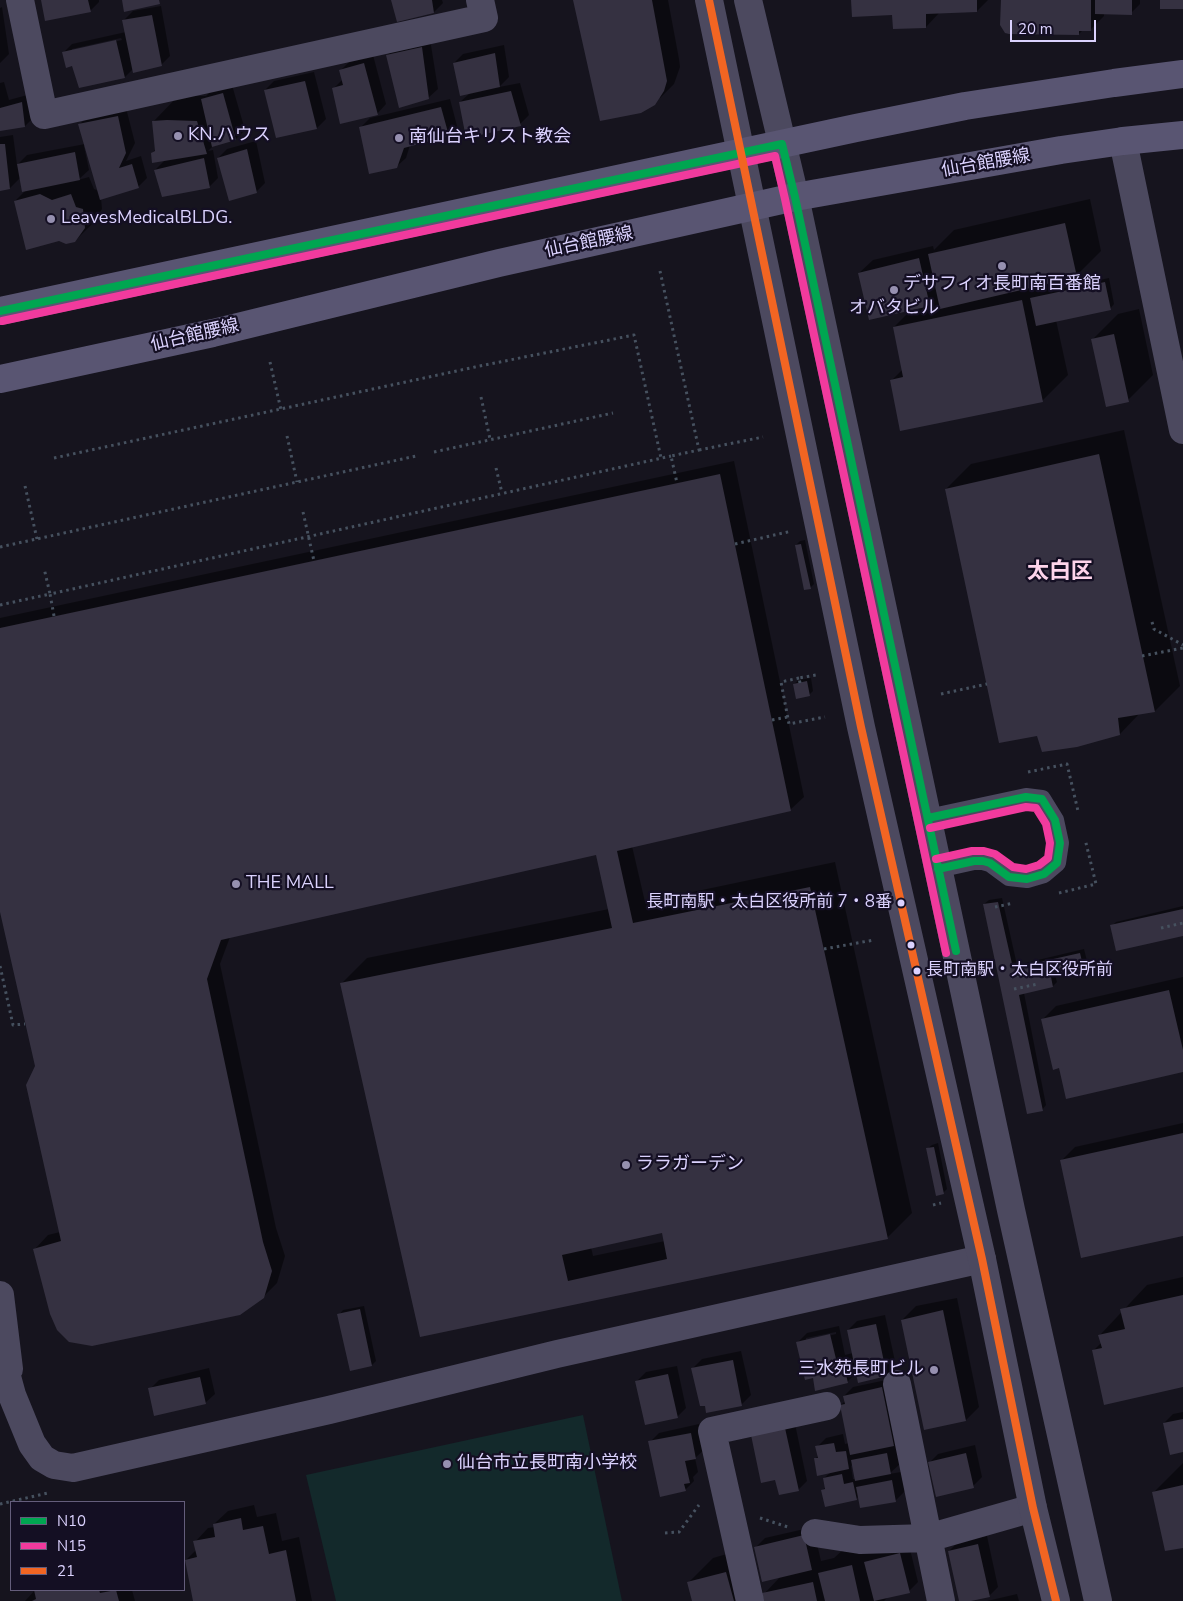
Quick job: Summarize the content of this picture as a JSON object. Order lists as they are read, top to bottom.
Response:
{
  "streets": {
    "main road": ["仙台館腰線"]
  },
  "districts": ["太白区"],
  "places": [
    "KN.ハウス",
    "南仙台キリスト教会",
    "LeavesMedicalBLDG.",
    "デサフィオ長町南百番館",
    "オバタビル",
    "THE MALL",
    "長町南駅・太白区役所前 7・8番",
    "長町南駅・太白区役所前",
    "ララガーデン",
    "三水苑長町ビル",
    "仙台市立長町南小学校"
  ],
  "lines": ["transit line 21", "transit line N10", "transit line N15"],
  "legend": ["N10", "N15", "21"],
  "scale_bar": "20 m"
}
